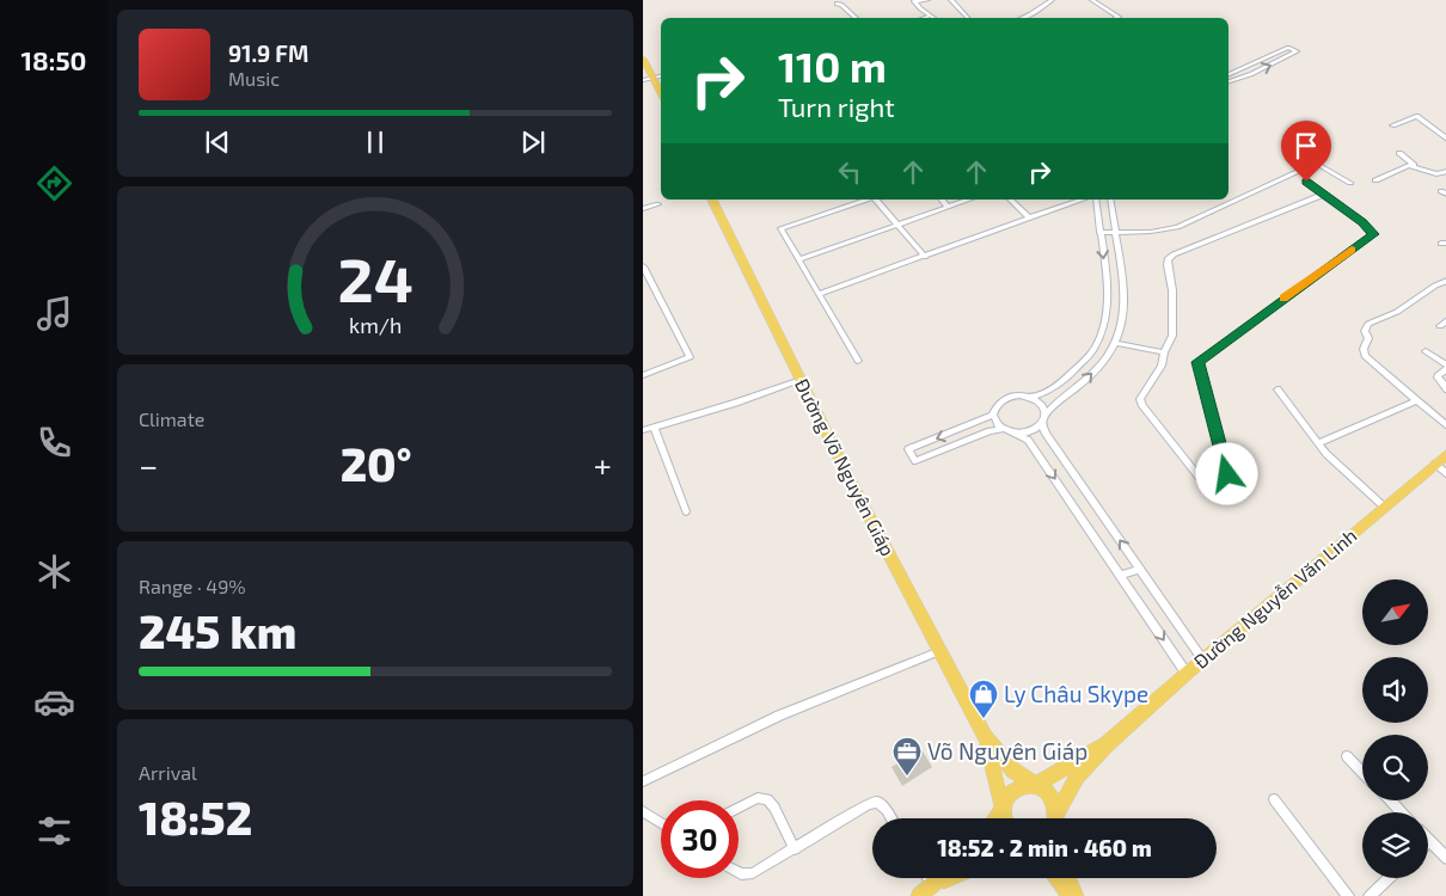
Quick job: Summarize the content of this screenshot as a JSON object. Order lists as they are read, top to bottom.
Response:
{
  "streets": {
    "main road": ["Đường Võ Nguyên Giáp", "Đường Nguyễn Văn Linh"]
  },
  "crossings": [
    ["Đường Võ Nguyên Giáp", "Đường Nguyễn Văn Linh"]
  ],
  "places": {
    "shop": ["Ly Châu Skype"],
    "office": ["Võ Nguyên Giáp"]
  },
  "north": "top right",
  "page": {
    "tabs": "18:50",
    "turn": ["110 m", "Turn right"],
    "song": ["91.9 FM", "Music"],
    "tile": [
      "Climate",
      ["Range · 49%", "245 km"],
      ["Arrival", "18:52"]
    ],
    "heat": ["−", "20°", "+"],
    "limit": "30",
    "trip": "18:52 · 2 min · 460 m",
    "gauge": ["24", "km/h"]
  }
}
